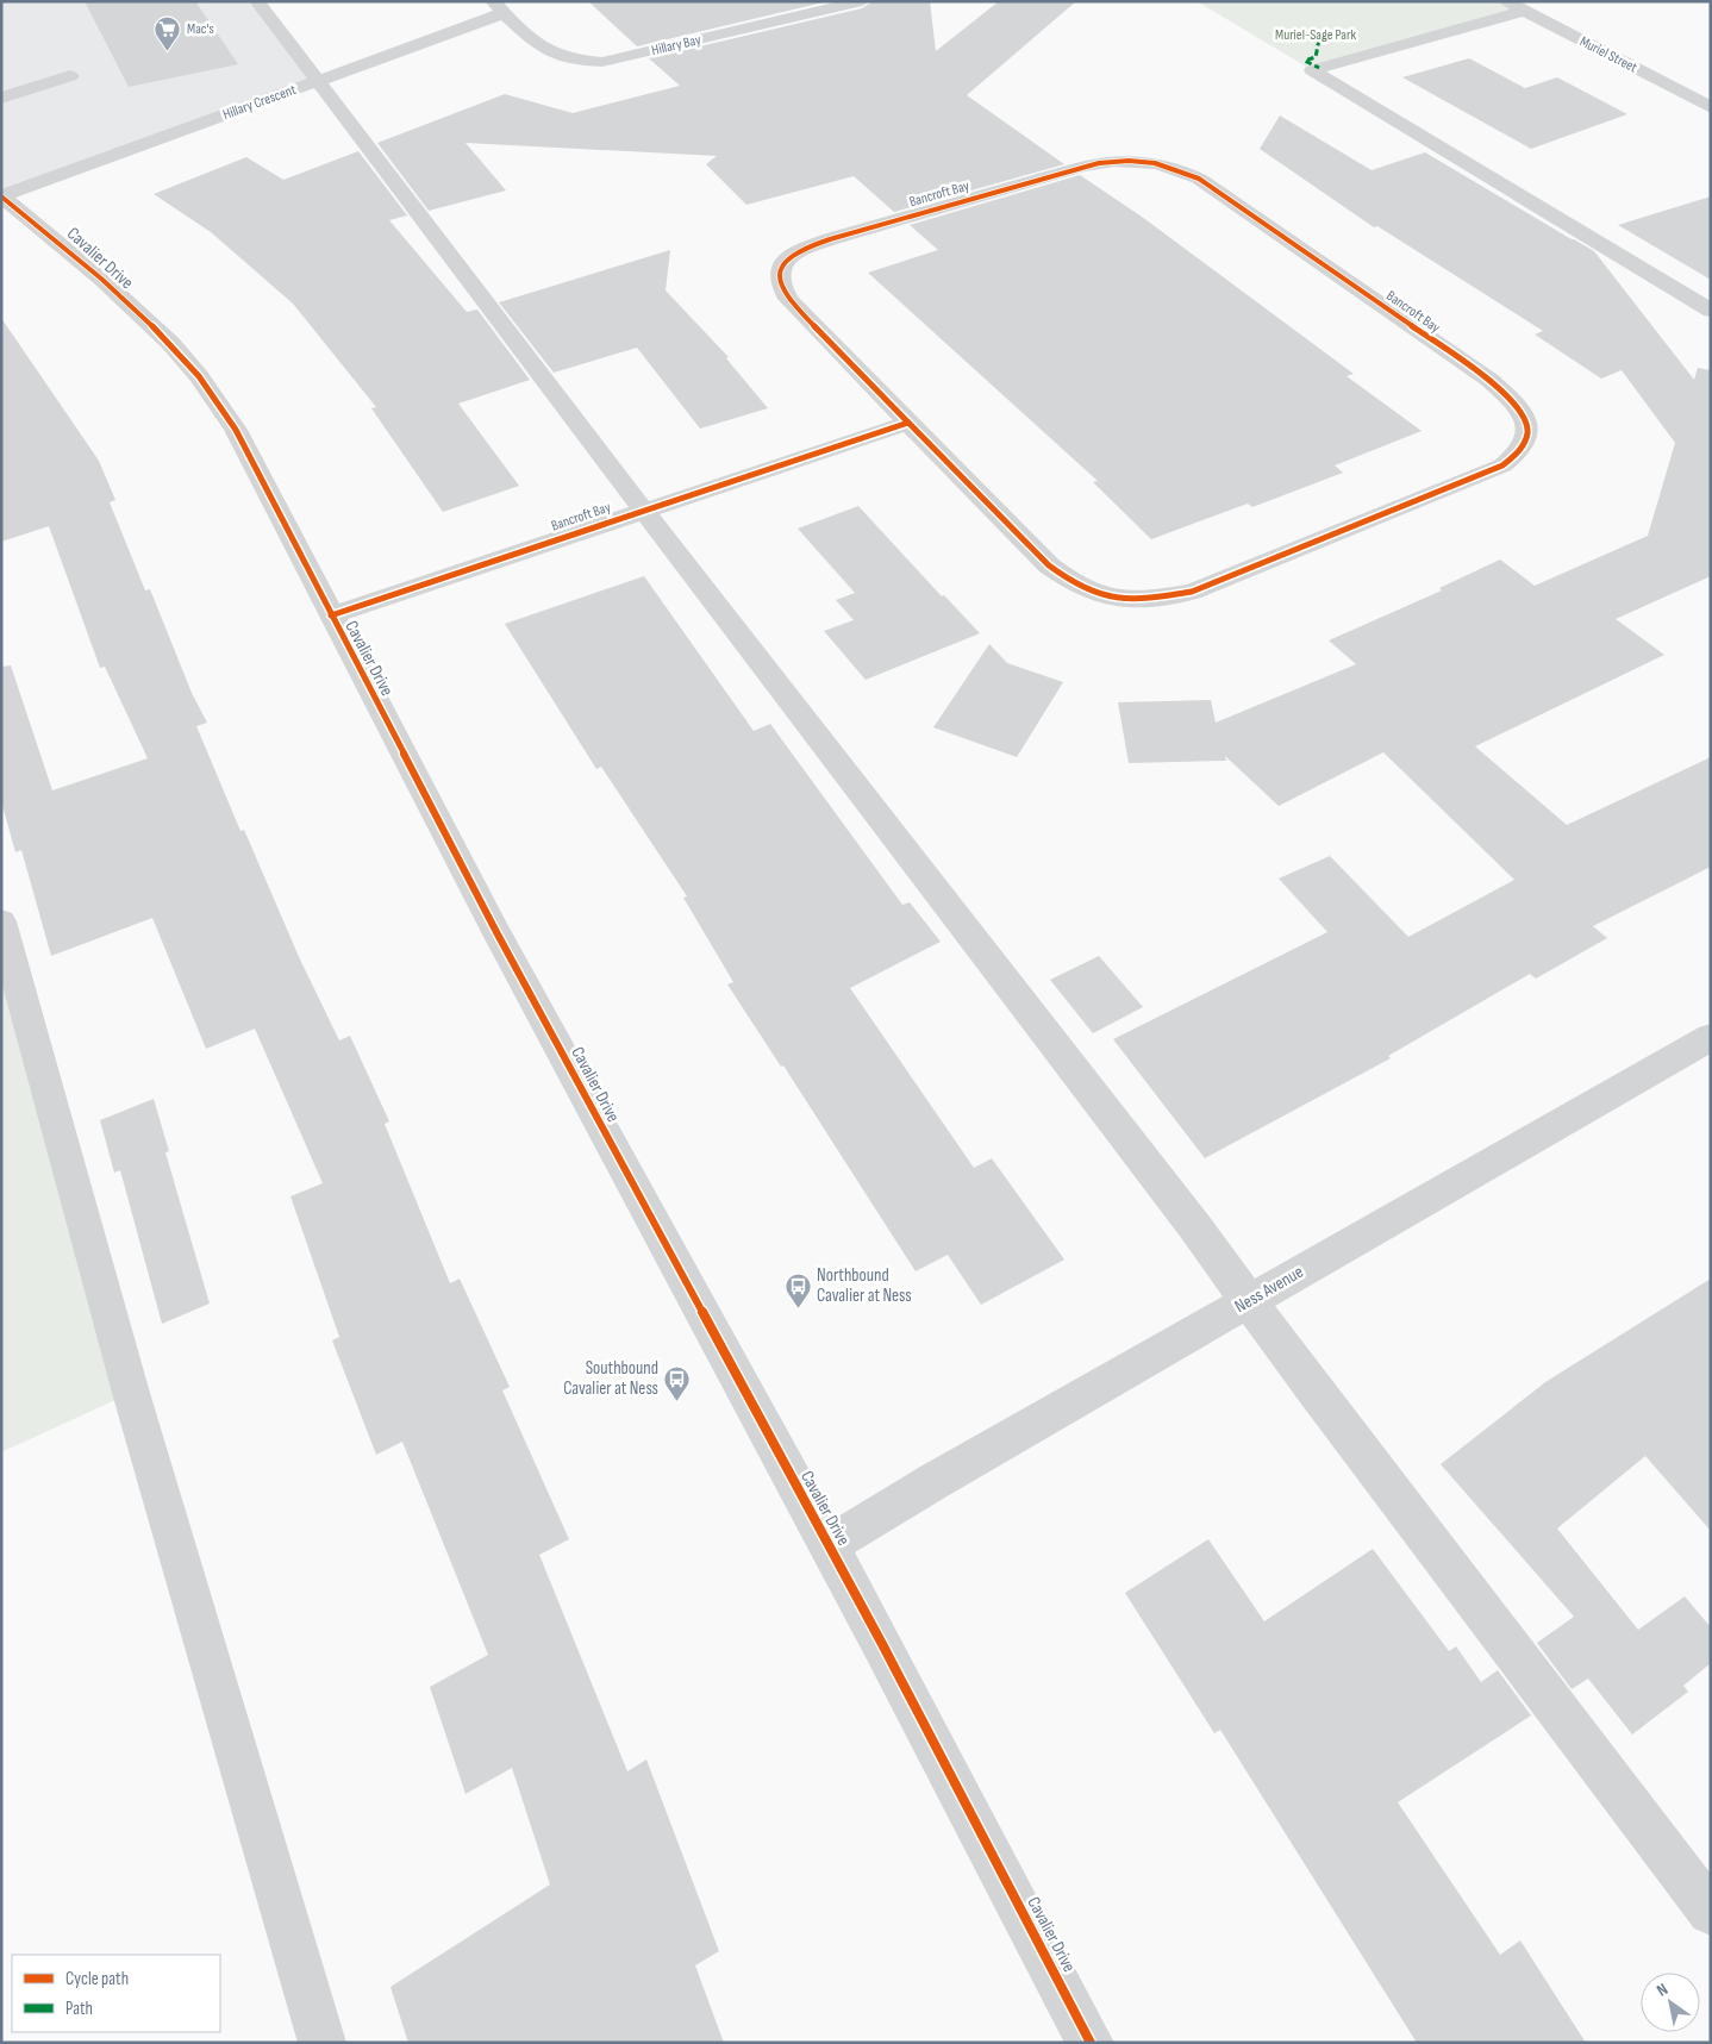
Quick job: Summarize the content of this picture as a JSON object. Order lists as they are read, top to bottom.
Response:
{
  "streets": {
    "street": [
      "Hillary Bay",
      "Muriel Street",
      "Hillary Crescent",
      "Bancroft Bay",
      "Cavalier Drive",
      "Ness Avenue"
    ]
  },
  "crossings": [
    ["Hillary Bay", "Hillary Crescent"],
    ["Hillary Crescent", "Cavalier Drive"],
    ["Bancroft Bay", "Cavalier Drive"],
    ["Cavalier Drive", "Ness Avenue"]
  ],
  "parks": ["Muriel-Sage Park"],
  "places": {
    "supermarket": ["Mac's"],
    "bus stop": ["Northbound Cavalier at Ness", "Southbound Cavalier at Ness"]
  },
  "legend": ["Cycle path", "Path"],
  "north": "top left"
}
